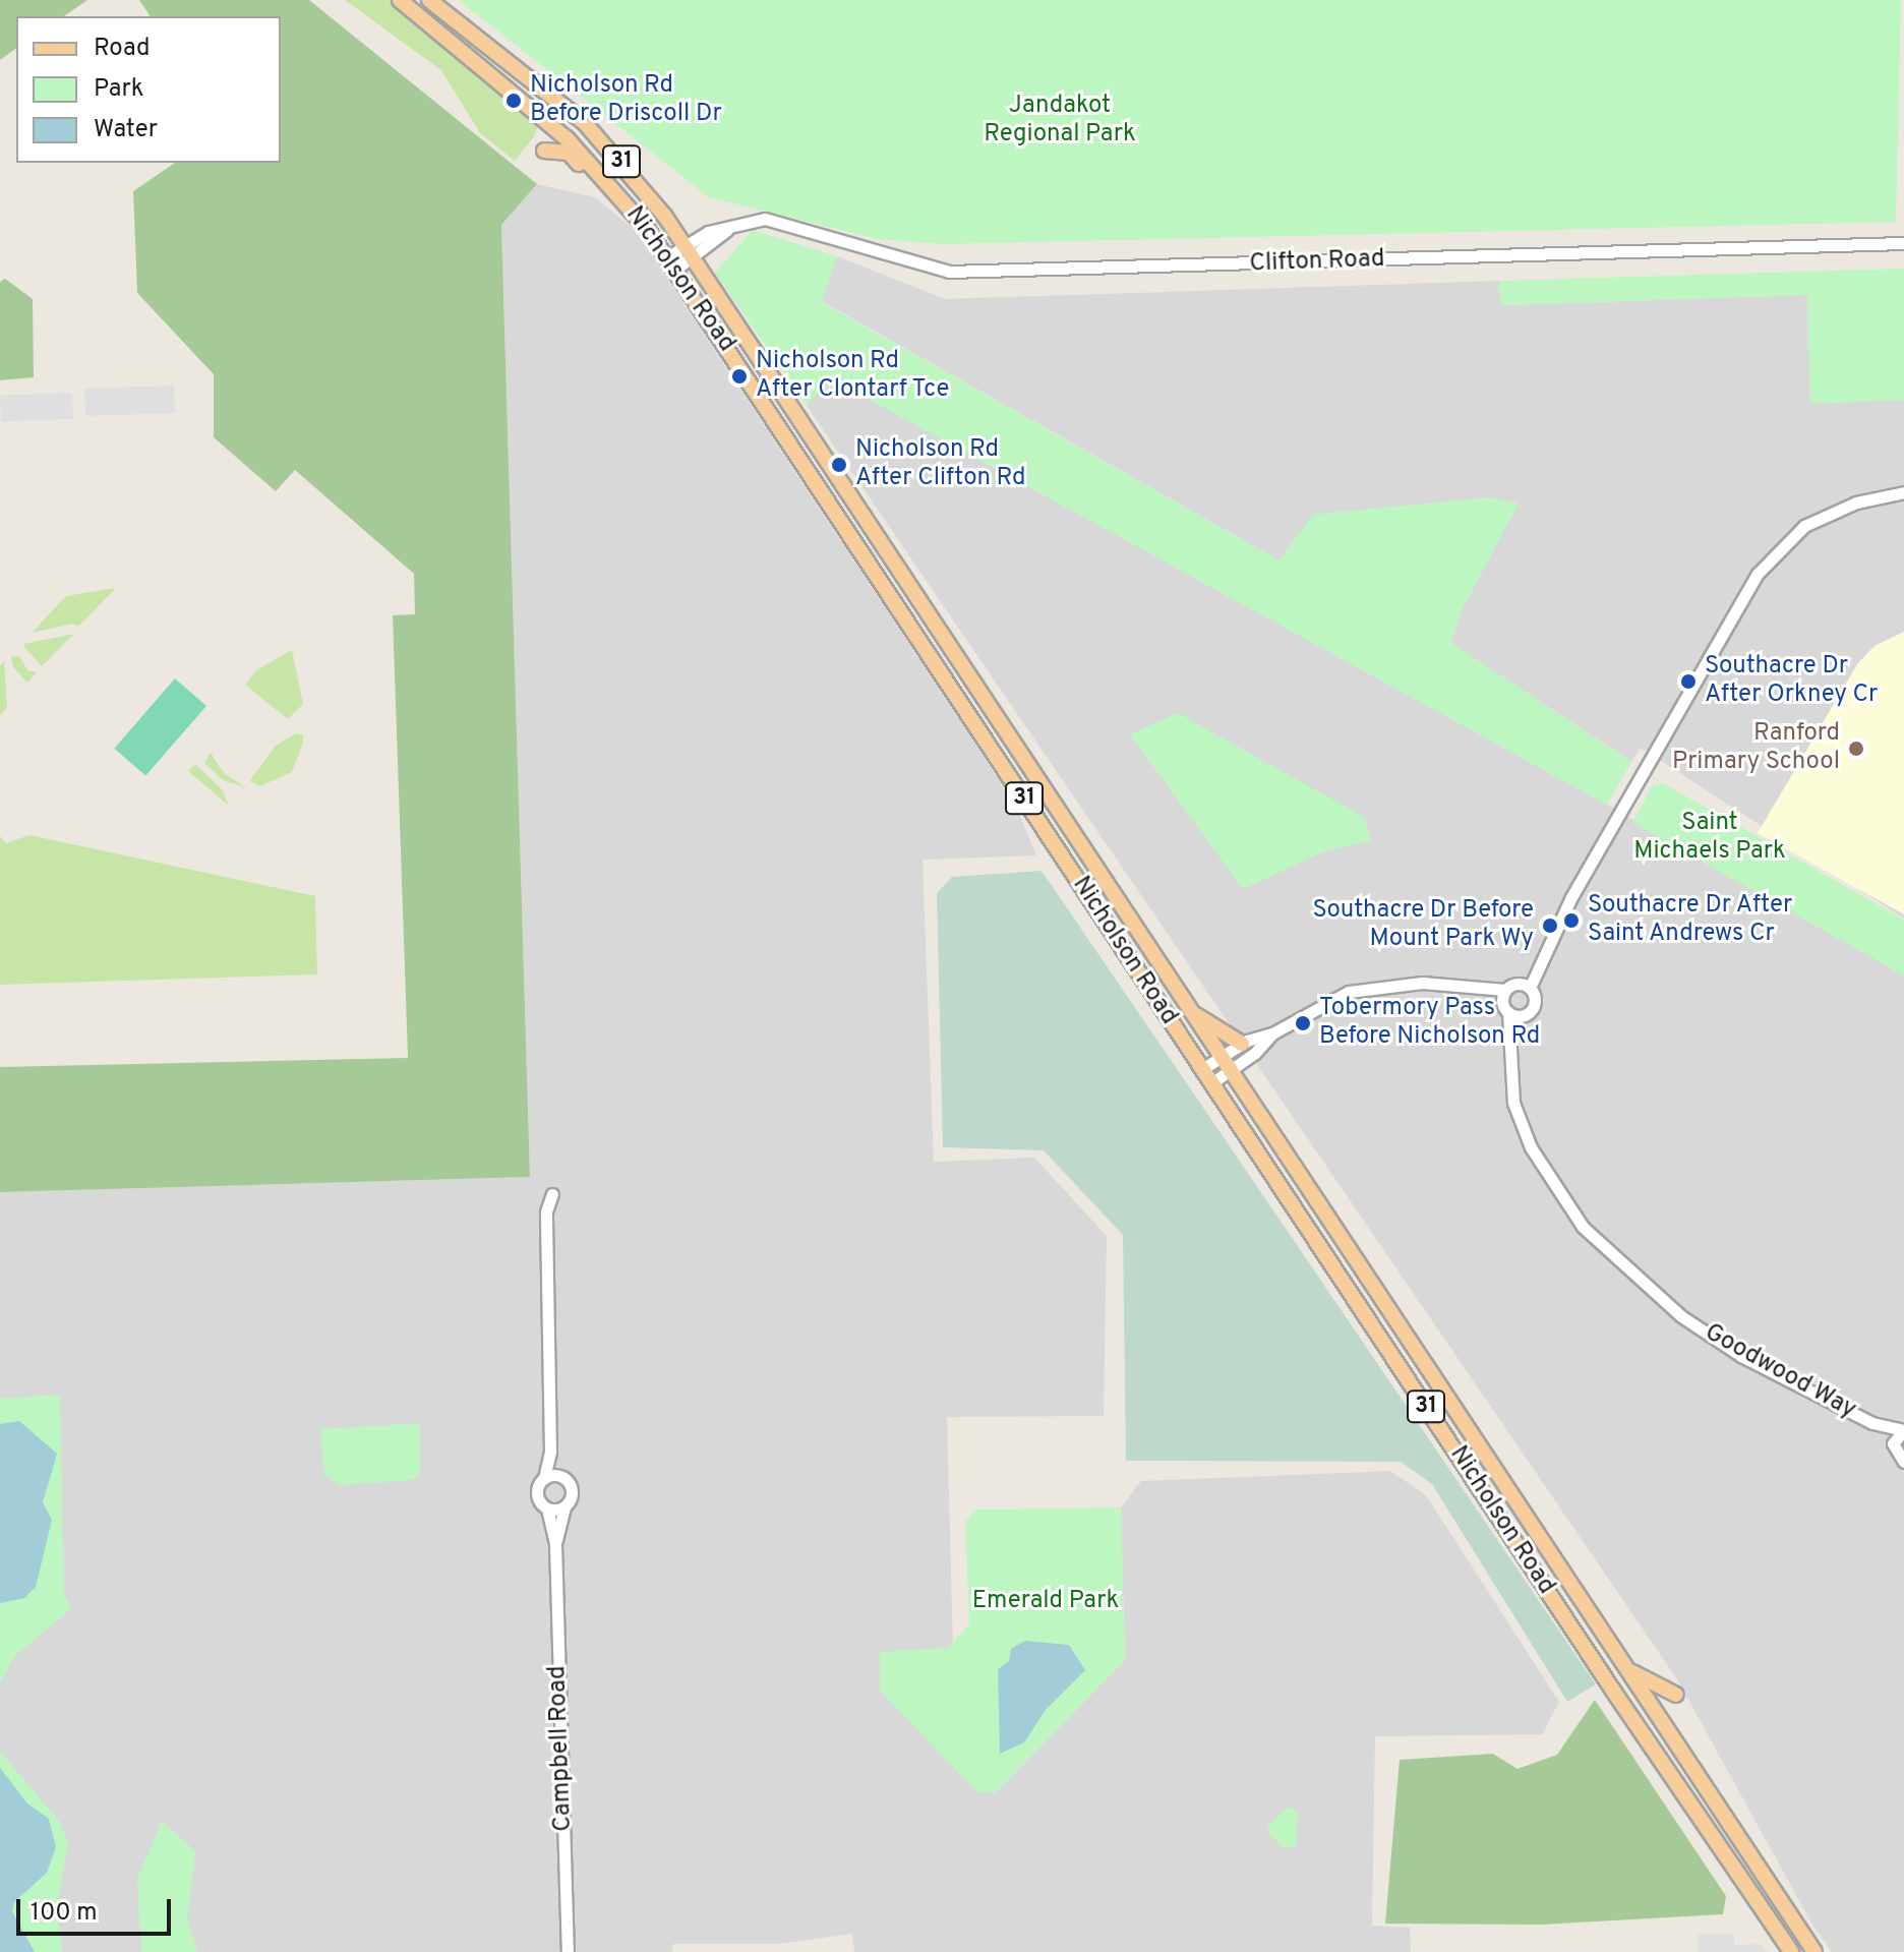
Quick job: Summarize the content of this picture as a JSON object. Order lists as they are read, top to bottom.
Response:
{
  "streets": {
    "main road": ["31", "Nicholson Road"],
    "street": ["Clifton Road", "Goodwood Way", "Campbell Road"]
  },
  "crossings": [
    ["Clifton Road", "Nicholson Road"]
  ],
  "parks": ["Jandakot Regional Park", "Saint Michaels Park", "Emerald Park"],
  "places": [
    "Nicholson Rd Before Driscoll Dr",
    "Nicholson Rd After Clontarf Tce",
    "Nicholson Rd After Clifton Rd",
    "Southacre Dr After Orkney Cr",
    "Ranford Primary School",
    "Southacre Dr After Saint Andrews Cr",
    "Southacre Dr Before Mount Park Wy",
    "Tobermory Pass Before Nicholson Rd"
  ],
  "legend": ["Road", "Park", "Water"],
  "scale_bar": "100 m"
}
